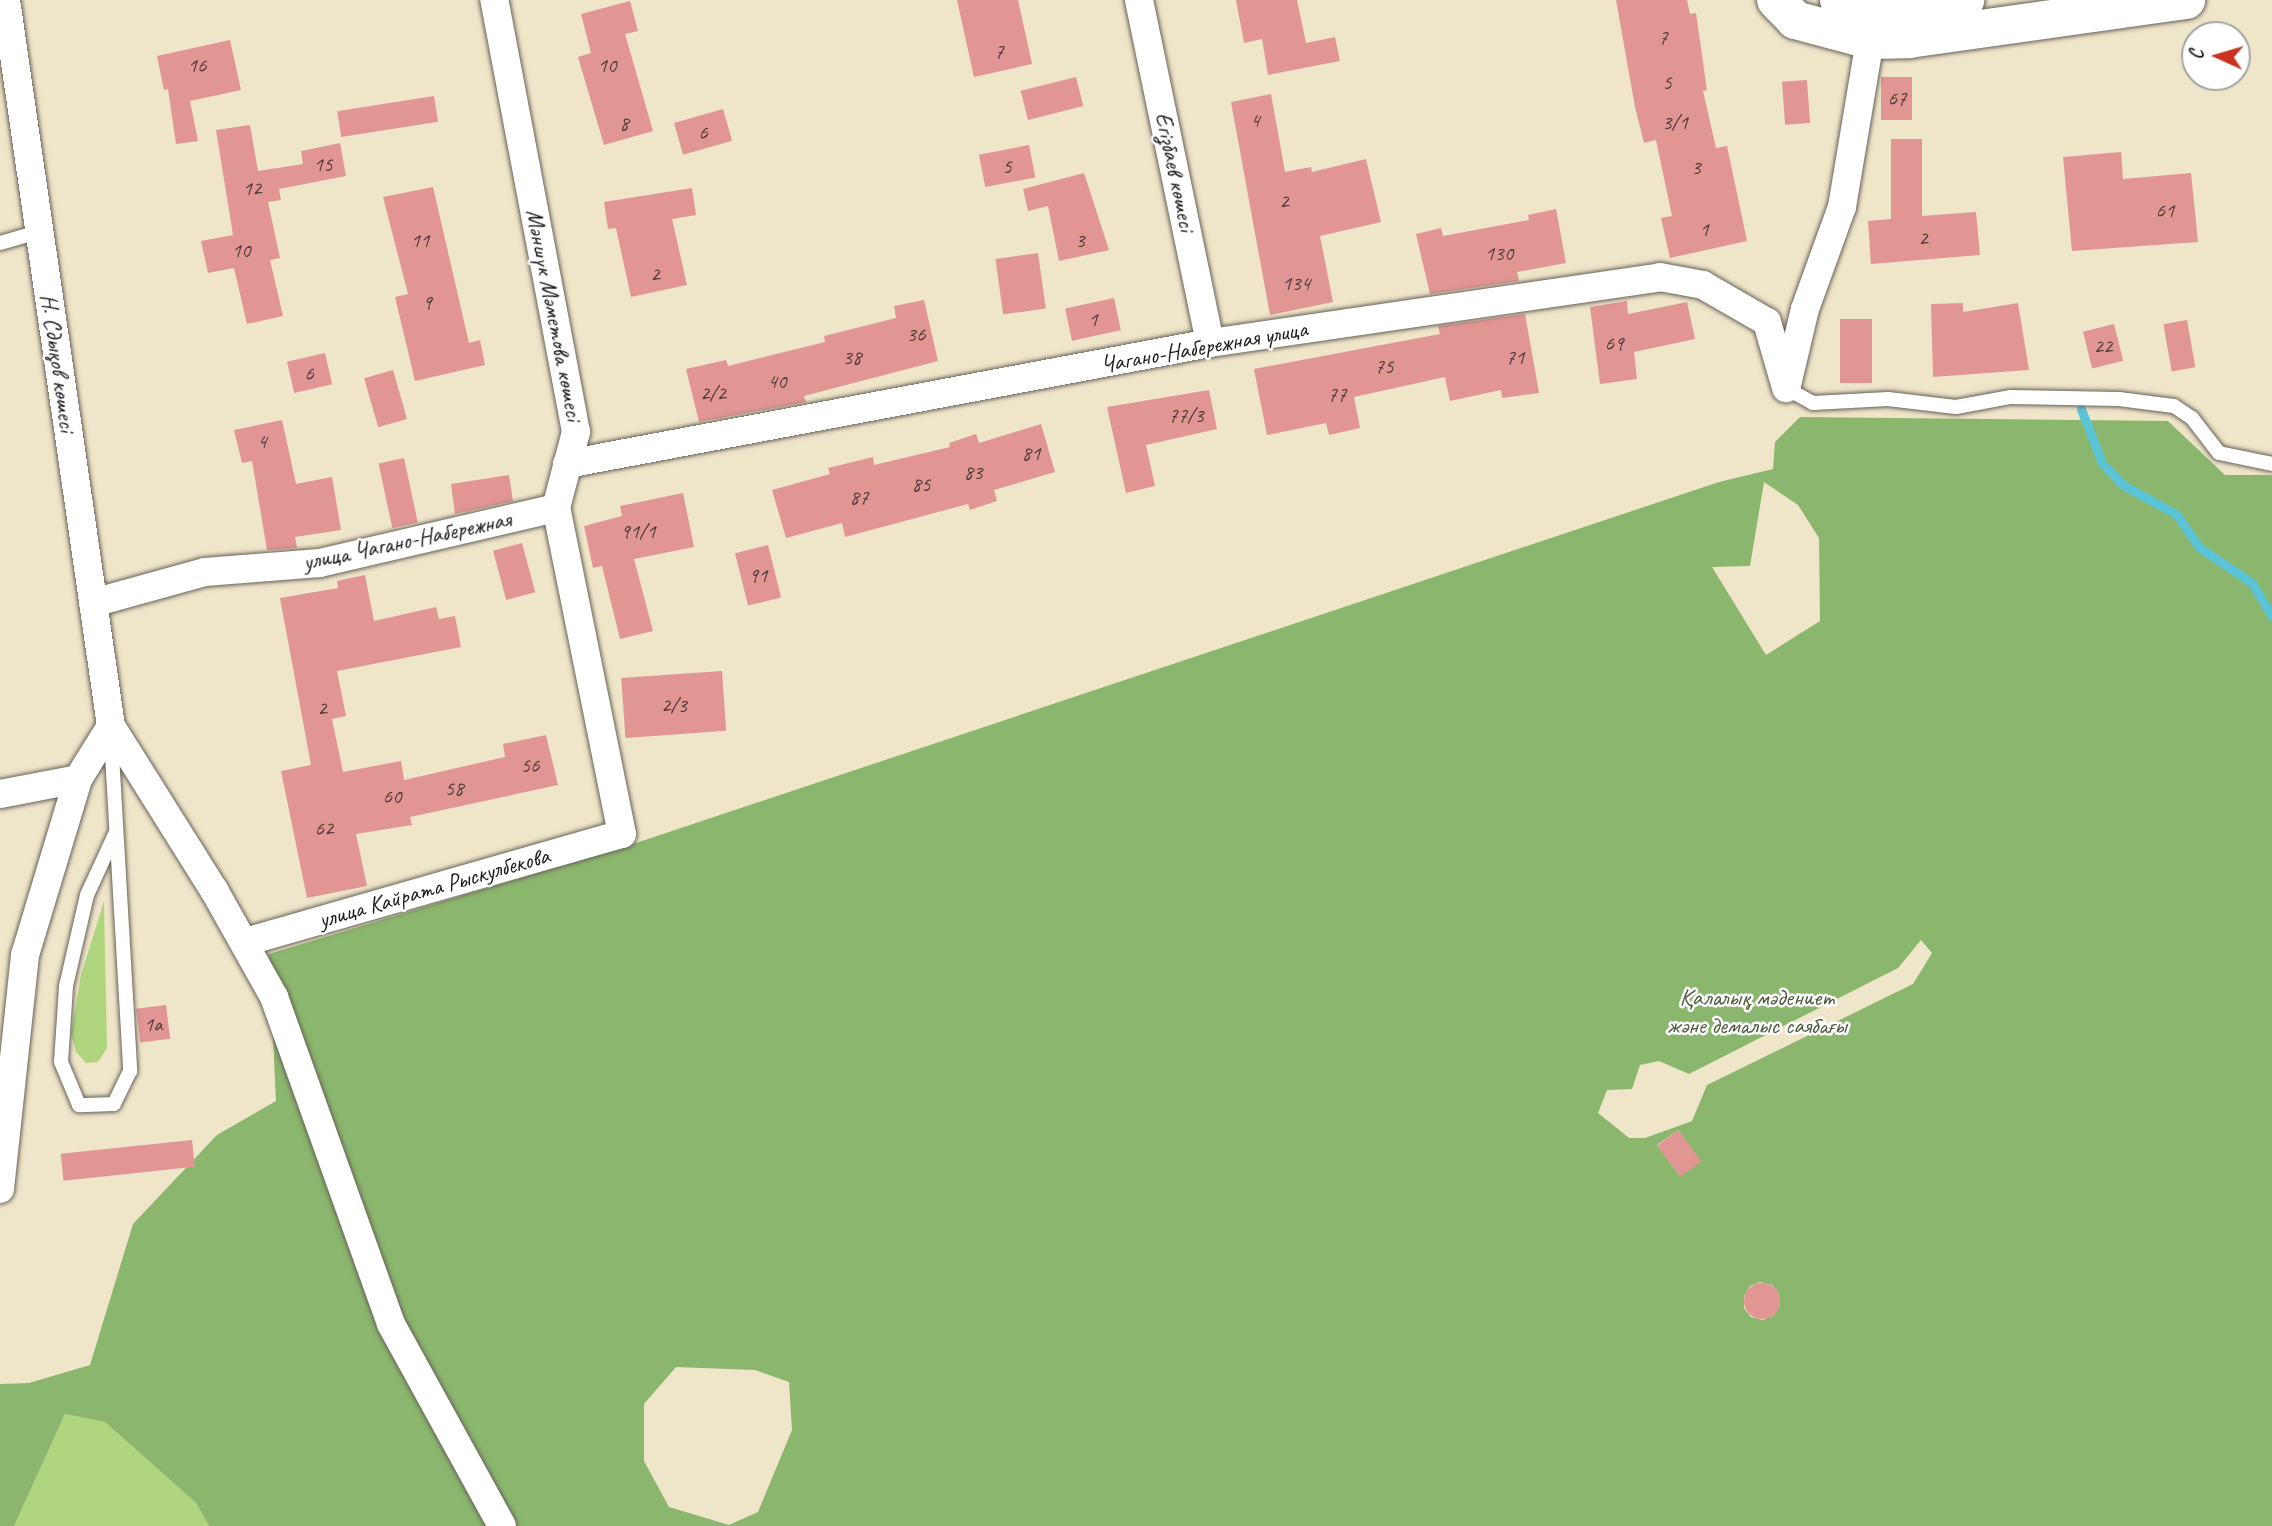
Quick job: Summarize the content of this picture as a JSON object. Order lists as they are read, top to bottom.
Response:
{
  "streets": {
    "street": [
      "Егізбаев көшесі",
      "Мәншүк Мәметова көшесі",
      "Чагано-Набережная улица",
      "Н. Сдықов көшесі",
      "улица Чагано-Набережная",
      "улица Кайрата Рыскулбекова"
    ]
  },
  "crossings": [
    ["Егізбаев көшесі", "Чагано-Набережная улица"],
    ["Мәншүк Мәметова көшесі", "Чагано-Набережная улица"],
    ["Мәншүк Мәметова көшесі", "улица Чагано-Набережная"],
    ["Мәншүк Мәметова көшесі", "улица Кайрата Рыскулбекова"],
    ["Н. Сдықов көшесі", "улица Чагано-Набережная"]
  ],
  "parks": ["Қалалық мәдениет және демалыс саябағы"],
  "house_numbers": [
    "7",
    "7",
    "16",
    "10",
    "5",
    "67",
    "4",
    "3/1",
    "8",
    "6",
    "15",
    "5",
    "3",
    "12",
    "2",
    "61",
    "1",
    "2",
    "11",
    "3",
    "10",
    "130",
    "2",
    "134",
    "9",
    "1",
    "36",
    "69",
    "22",
    "38",
    "71",
    "75",
    "6",
    "40",
    "2/2",
    "77",
    "77/3",
    "4",
    "81",
    "83",
    "85",
    "87",
    "91/1",
    "91",
    "2/3",
    "2",
    "56",
    "58",
    "60",
    "62",
    "1а"
  ],
  "north": "left"
}
